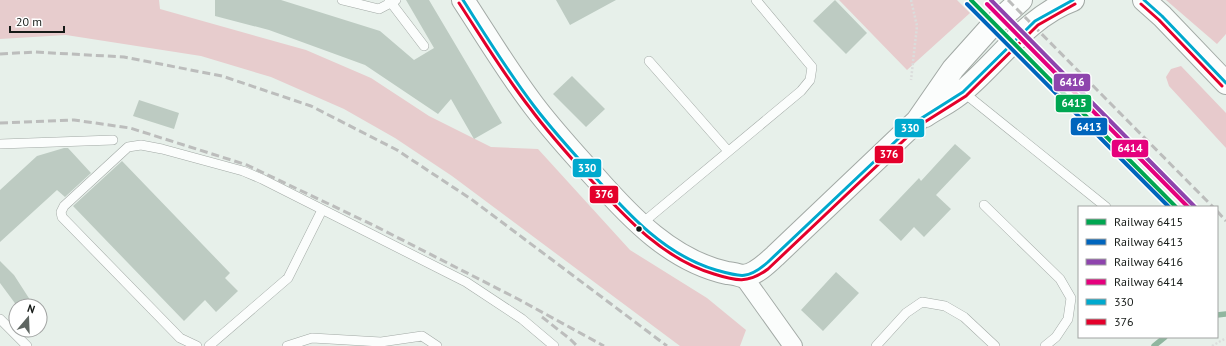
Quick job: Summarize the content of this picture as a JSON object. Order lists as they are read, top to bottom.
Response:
{
  "lines": [
    "rail line 6415",
    "rail line 6416",
    "transit line 330",
    "transit line 376",
    "rail line 6413",
    "rail line 6414"
  ],
  "legend": [
    "Railway 6415",
    "Railway 6413",
    "Railway 6416",
    "Railway 6414",
    "330",
    "376"
  ],
  "scale_bar": "20 m",
  "north": "top"
}
